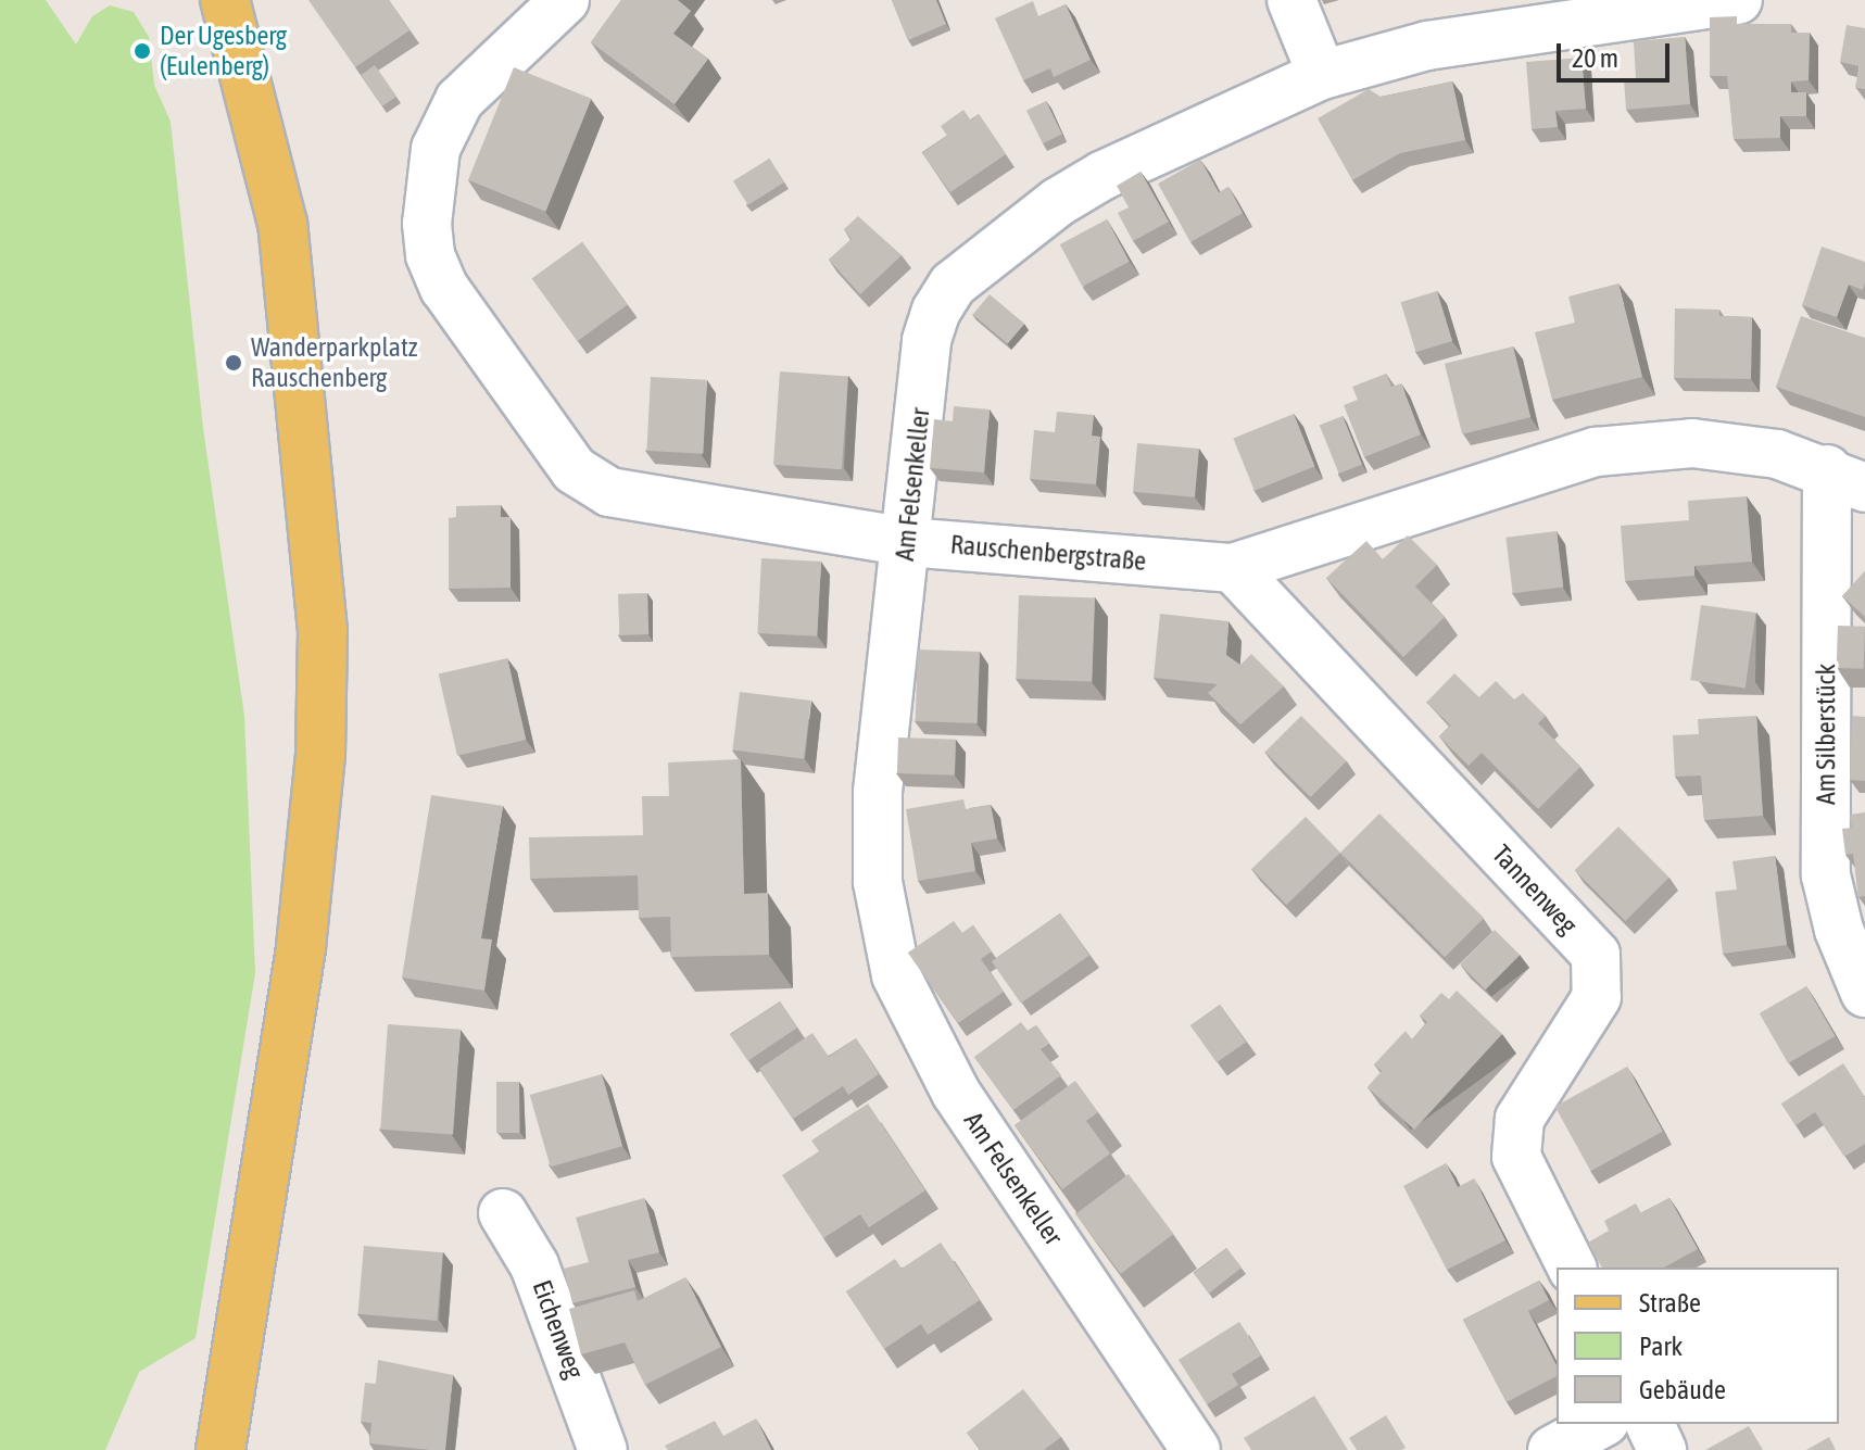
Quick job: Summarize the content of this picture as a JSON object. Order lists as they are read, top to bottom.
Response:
{
  "streets": {
    "street": [
      "Am Felsenkeller",
      "Rauschenbergstraße",
      "Am Silberstück",
      "Tannenweg",
      "Eichenweg"
    ]
  },
  "crossings": [
    ["Am Felsenkeller", "Rauschenbergstraße"],
    ["Rauschenbergstraße", "Am Silberstück"],
    ["Rauschenbergstraße", "Tannenweg"]
  ],
  "places": ["Der Ugesberg (Eulenberg)", "Wanderparkplatz Rauschenberg"],
  "legend": ["Straße", "Park", "Gebäude"],
  "scale_bar": "20 m"
}
